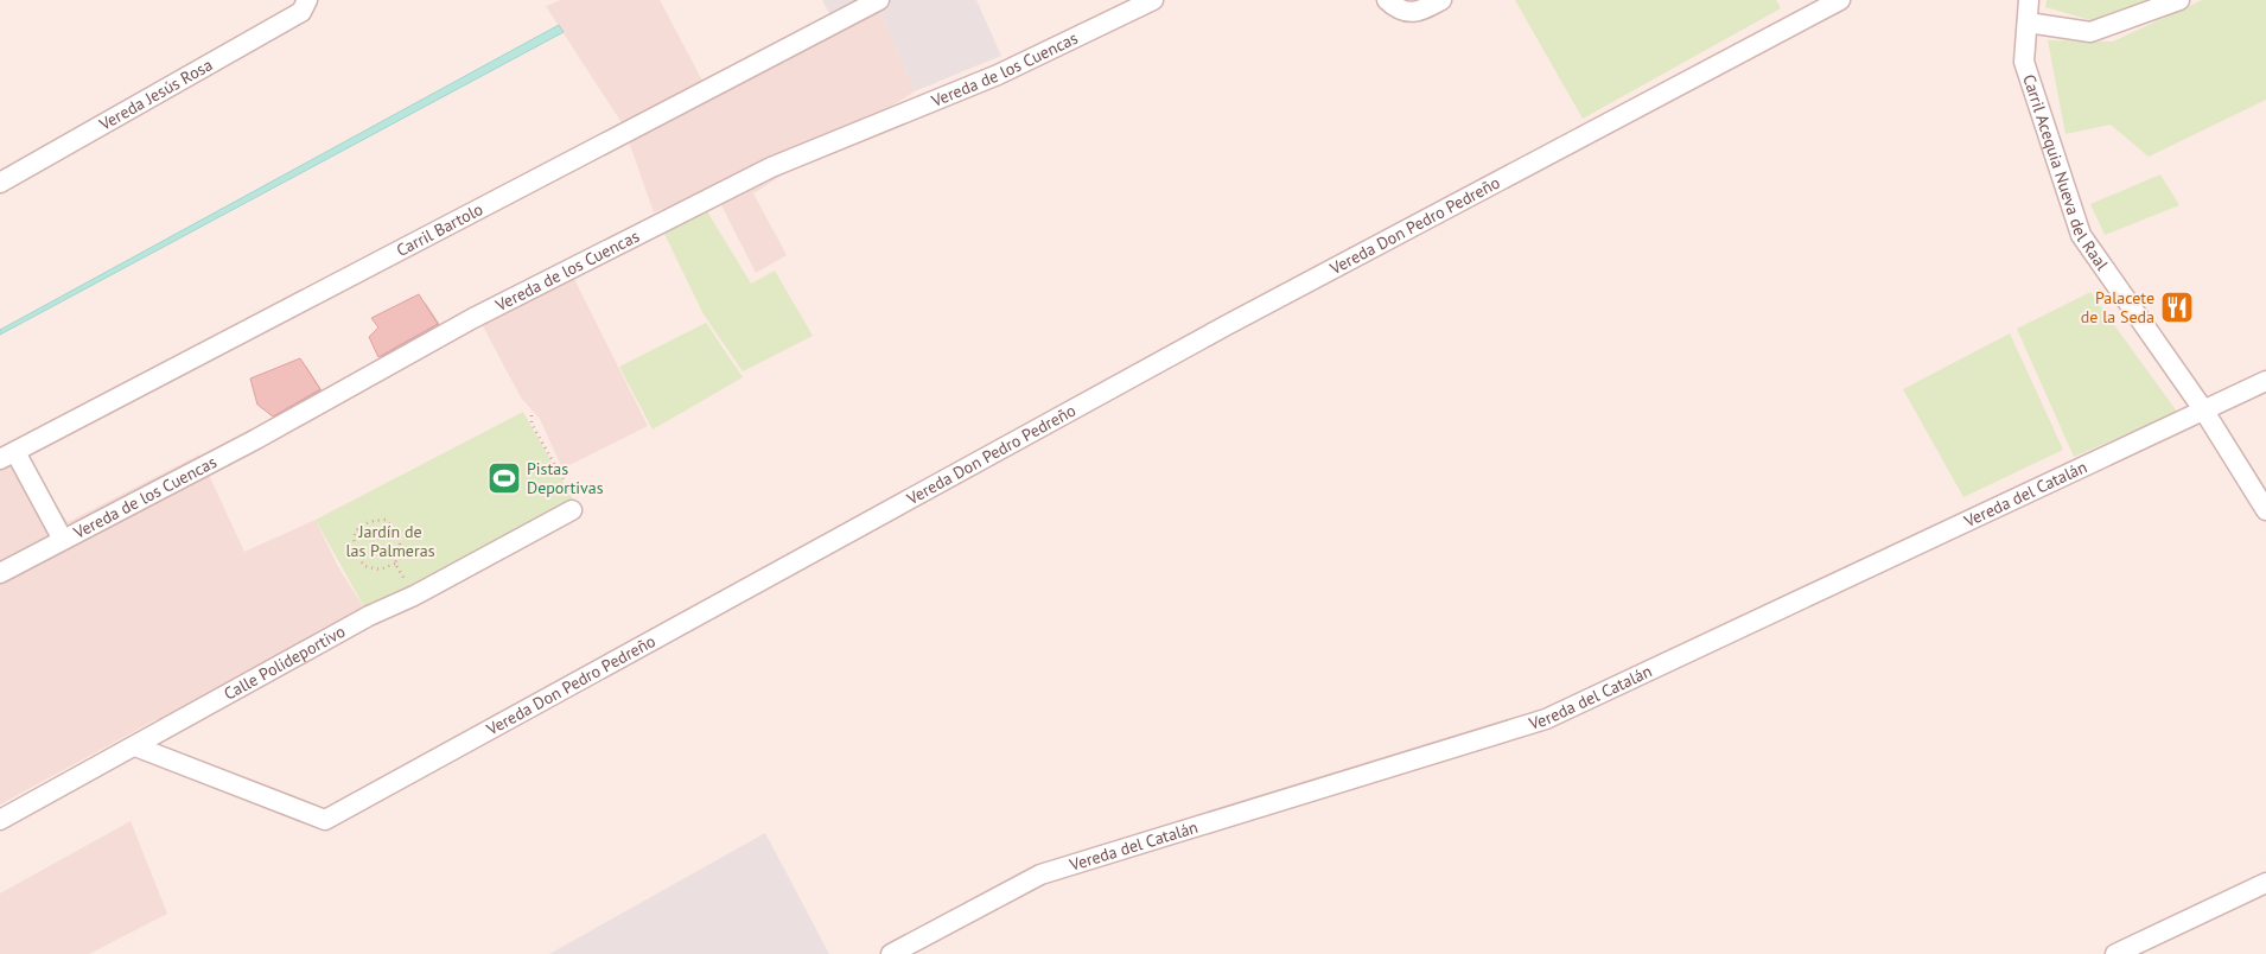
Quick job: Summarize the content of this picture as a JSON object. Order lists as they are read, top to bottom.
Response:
{
  "streets": {
    "street": [
      "Vereda de los Cuencas",
      "Vereda Jesús Rosa",
      "Carril Acequia Nueva del Raal",
      "Vereda Don Pedro Pedreño",
      "Carril Bartolo",
      "Vereda del Catalán",
      "Calle Polideportivo"
    ]
  },
  "crossings": [
    ["Carril Acequia Nueva del Raal", "Vereda del Catalán"],
    ["Vereda Don Pedro Pedreño", "Calle Polideportivo"]
  ],
  "parks": ["Jardín de las Palmeras"],
  "places": {
    "restaurant": ["Palacete de la Seda"],
    "sports": ["Pistas Deportivas"]
  }
}
